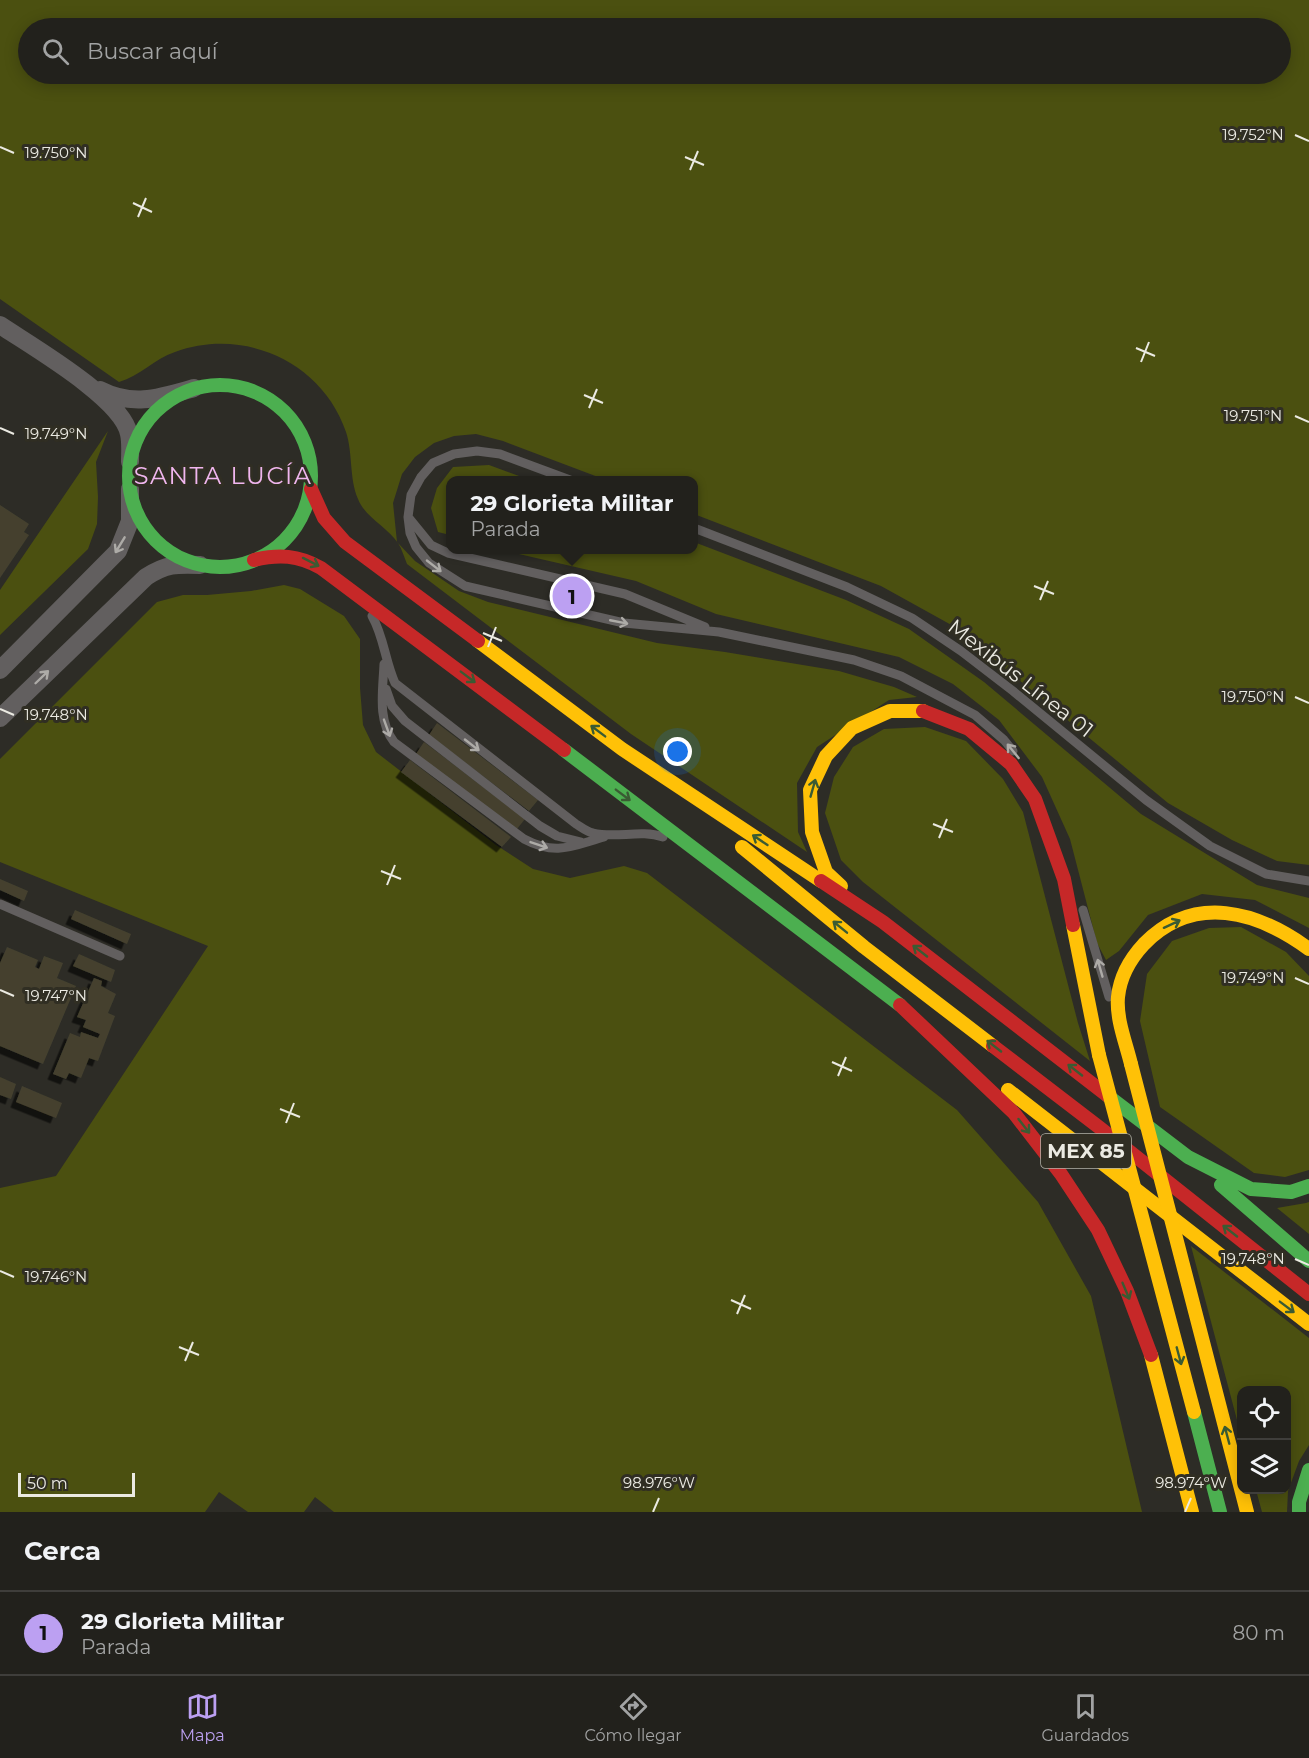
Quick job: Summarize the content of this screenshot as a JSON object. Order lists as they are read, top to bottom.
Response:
{
  "streets": {
    "main road": ["MEX 85"],
    "lane": ["Mexibús Línea 01"]
  },
  "districts": ["SANTA LUCÍA"],
  "scale_bar": "50 m",
  "page": {
    "search": "Buscar aquí",
    "popup": ["29 Glorieta Militar", "Parada"],
    "pins": "1",
    "scale": "50 m",
    "heading": "Cerca",
    "list": [
      {
        "mark": "1",
        "name": "29 Glorieta Militar",
        "note": "Parada",
        "value": "80 m"
      }
    ],
    "nav": ["Mapa", "Cómo llegar", "Guardados"]
  },
  "coordinates": [
    "19.752°N",
    "19.750°N",
    "19.751°N",
    "19.749°N",
    "19.748°N",
    "19.747°N",
    "19.746°N",
    "98.976°W",
    "98.974°W"
  ]
}
